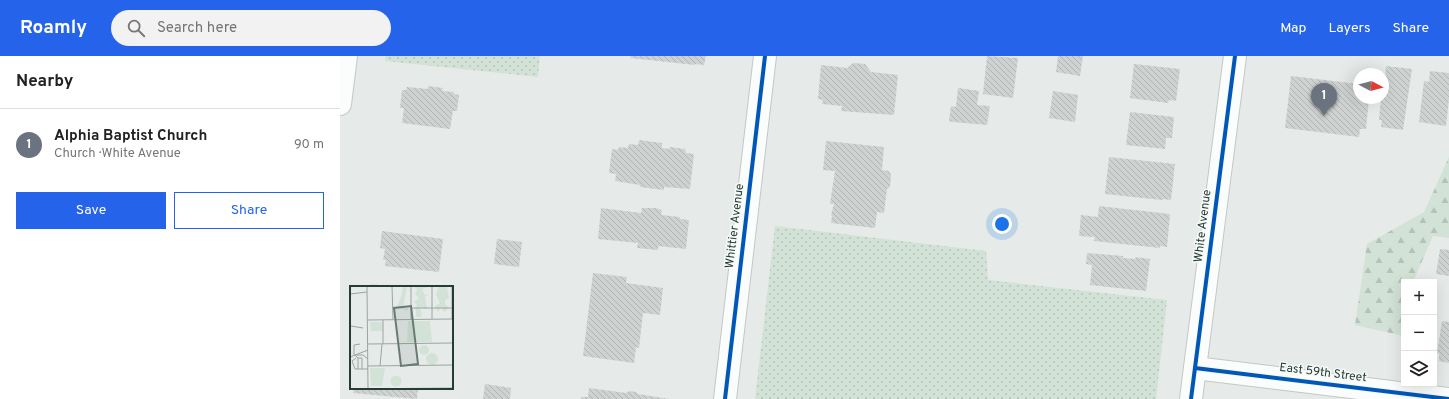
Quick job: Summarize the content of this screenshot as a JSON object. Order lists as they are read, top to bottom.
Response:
{
  "streets": {
    "street": ["Whittier Avenue", "White Avenue", "East 59th Street"]
  },
  "crossings": [
    ["White Avenue", "East 59th Street"]
  ],
  "north": "right",
  "page": {
    "header": "Roamly",
    "search": "Search here",
    "nav": ["Map", "Layers", "Share"],
    "heading": "Nearby",
    "pins": "1",
    "list": [
      {
        "mark": "1",
        "name": "Alphia Baptist Church",
        "note": "Church · White Avenue",
        "value": "90 m"
      }
    ],
    "buttons": ["Save", "Share"],
    "map_buttons": ["+", "−"]
  }
}
